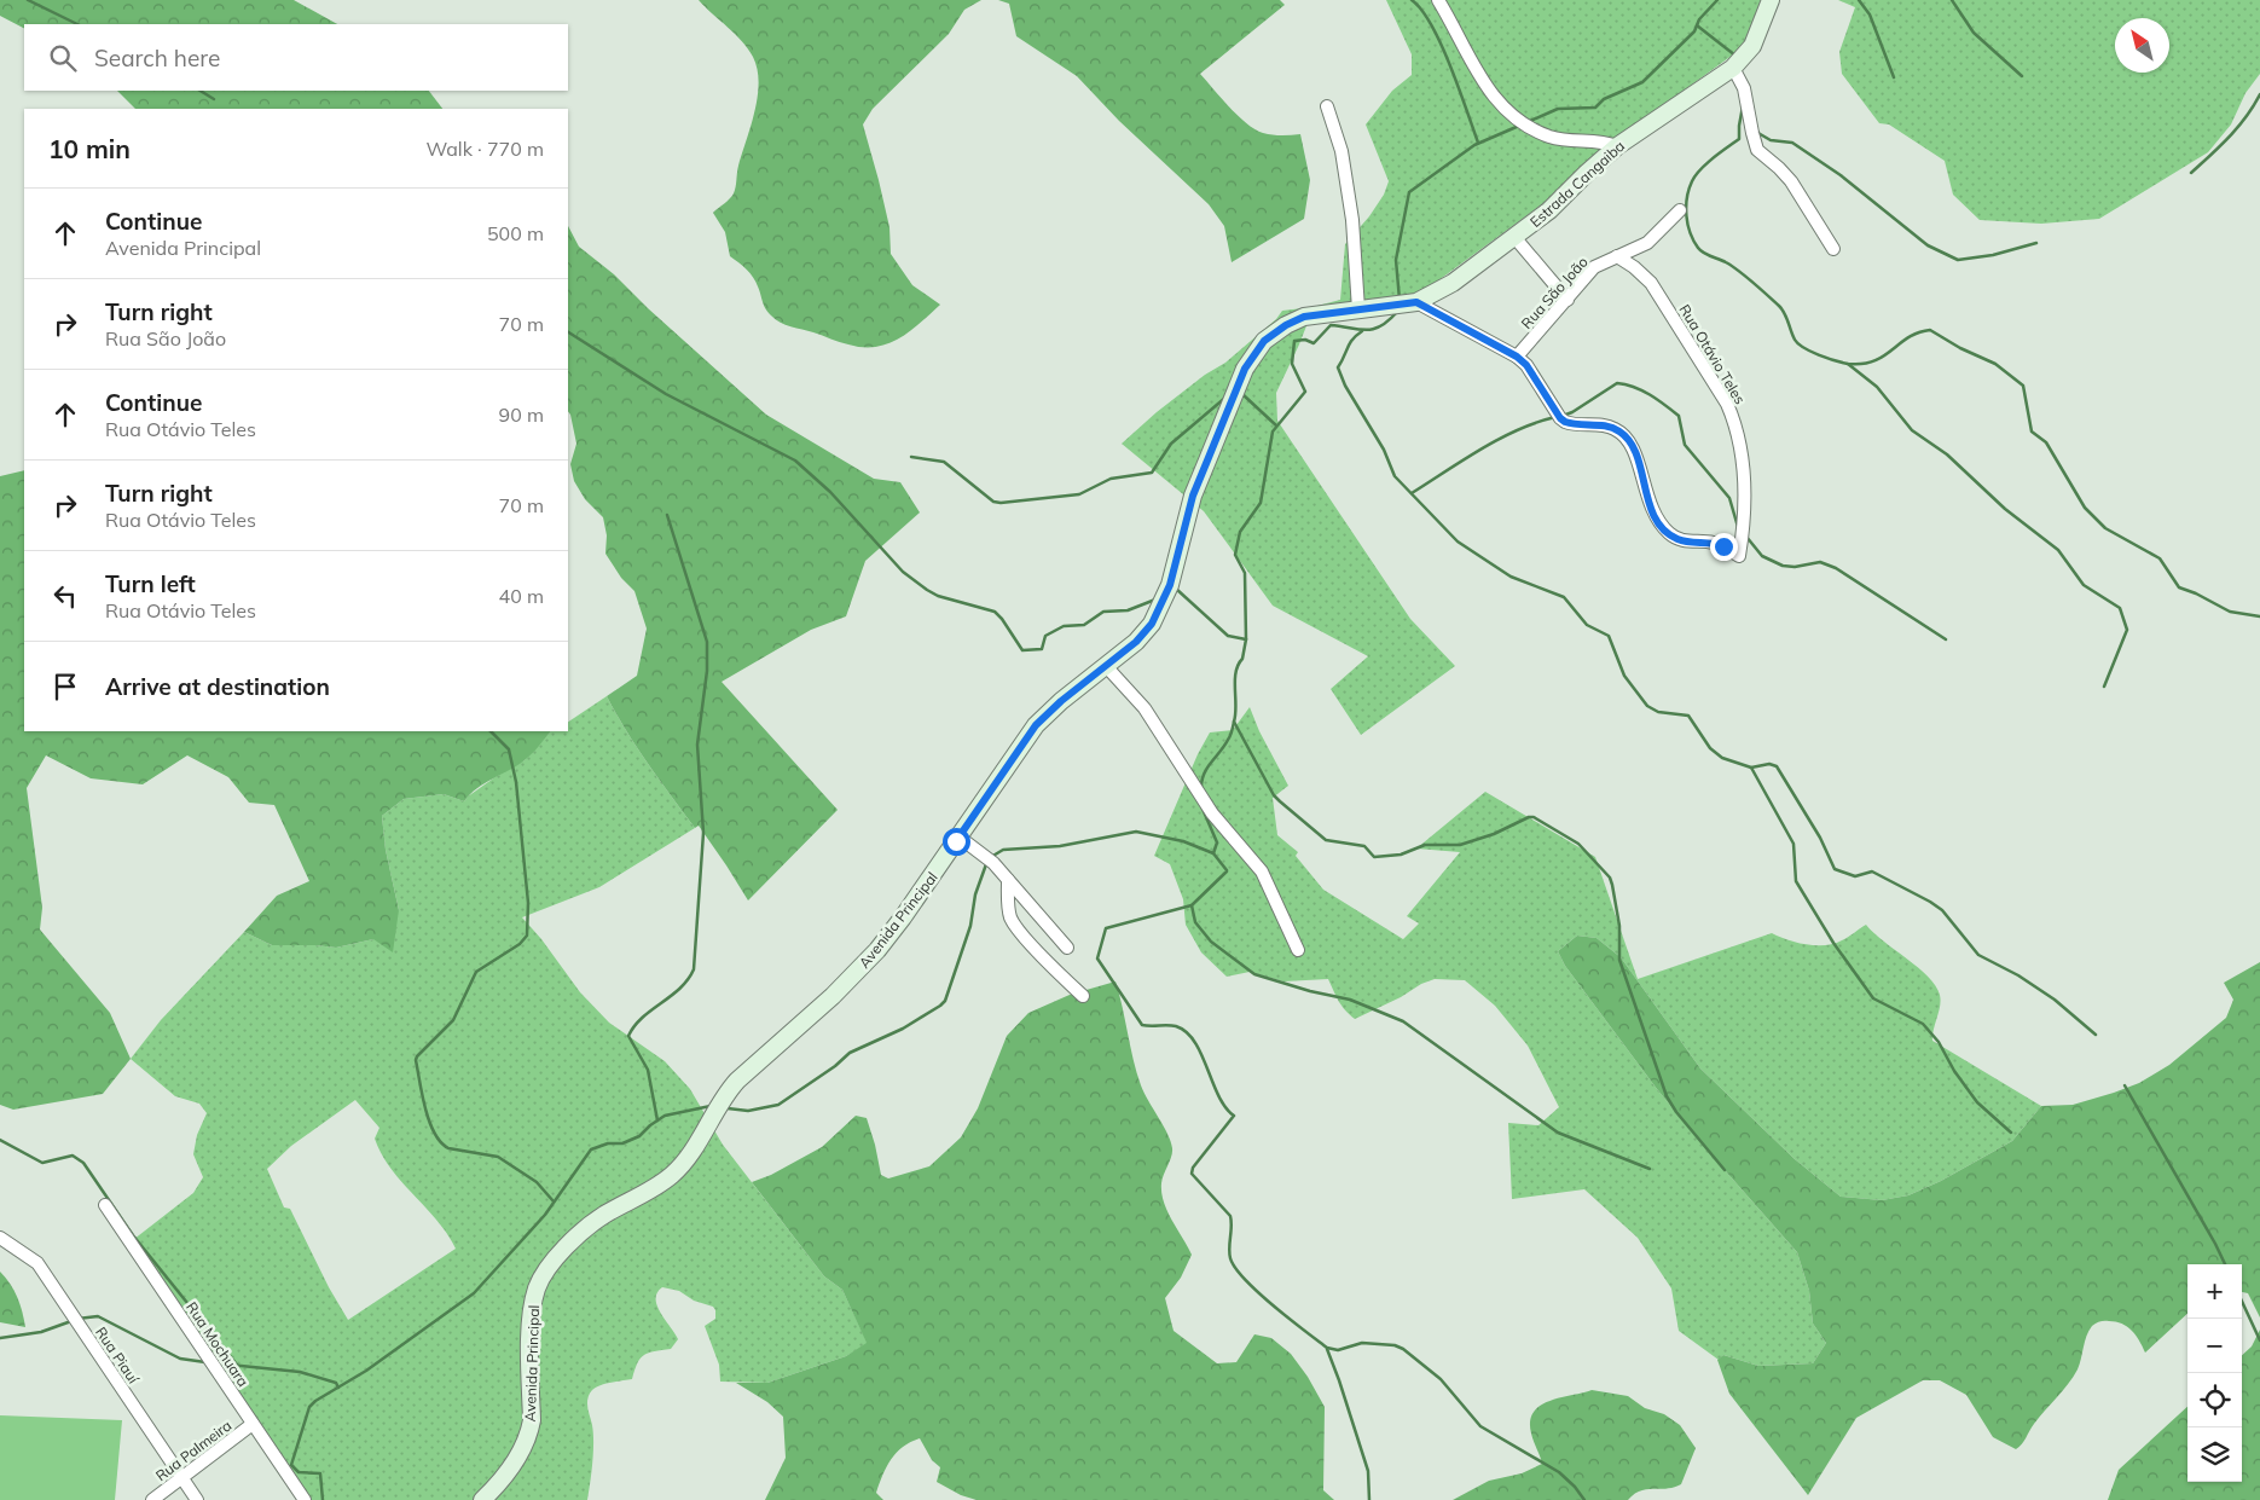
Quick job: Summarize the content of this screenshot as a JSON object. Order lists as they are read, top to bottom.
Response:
{
  "streets": {
    "street": [
      "Estrada Cangaiba",
      "Rua São João",
      "Rua Otávio Teles",
      "Avenida Principal",
      "Rua Mochuara",
      "Rua Piauí",
      "Rua Palmeira"
    ]
  },
  "crossings": [
    ["Estrada Cangaiba", "Avenida Principal"],
    ["Rua São João", "Rua Otávio Teles"],
    ["Rua Mochuara", "Rua Palmeira"],
    ["Rua Piauí", "Rua Palmeira"]
  ],
  "north": "top left",
  "page": {
    "search": "Search here",
    "heading": ["10 min", "Walk · 770 m"],
    "list": [
      ["Continue", "Avenida Principal", "500 m"],
      ["Turn right", "Rua São João", "70 m"],
      ["Continue", "Rua Otávio Teles", "90 m"],
      ["Turn right", "Rua Otávio Teles", "70 m"],
      ["Turn left", "Rua Otávio Teles", "40 m"],
      "Arrive at destination"
    ],
    "map_buttons": ["+", "−"]
  }
}
